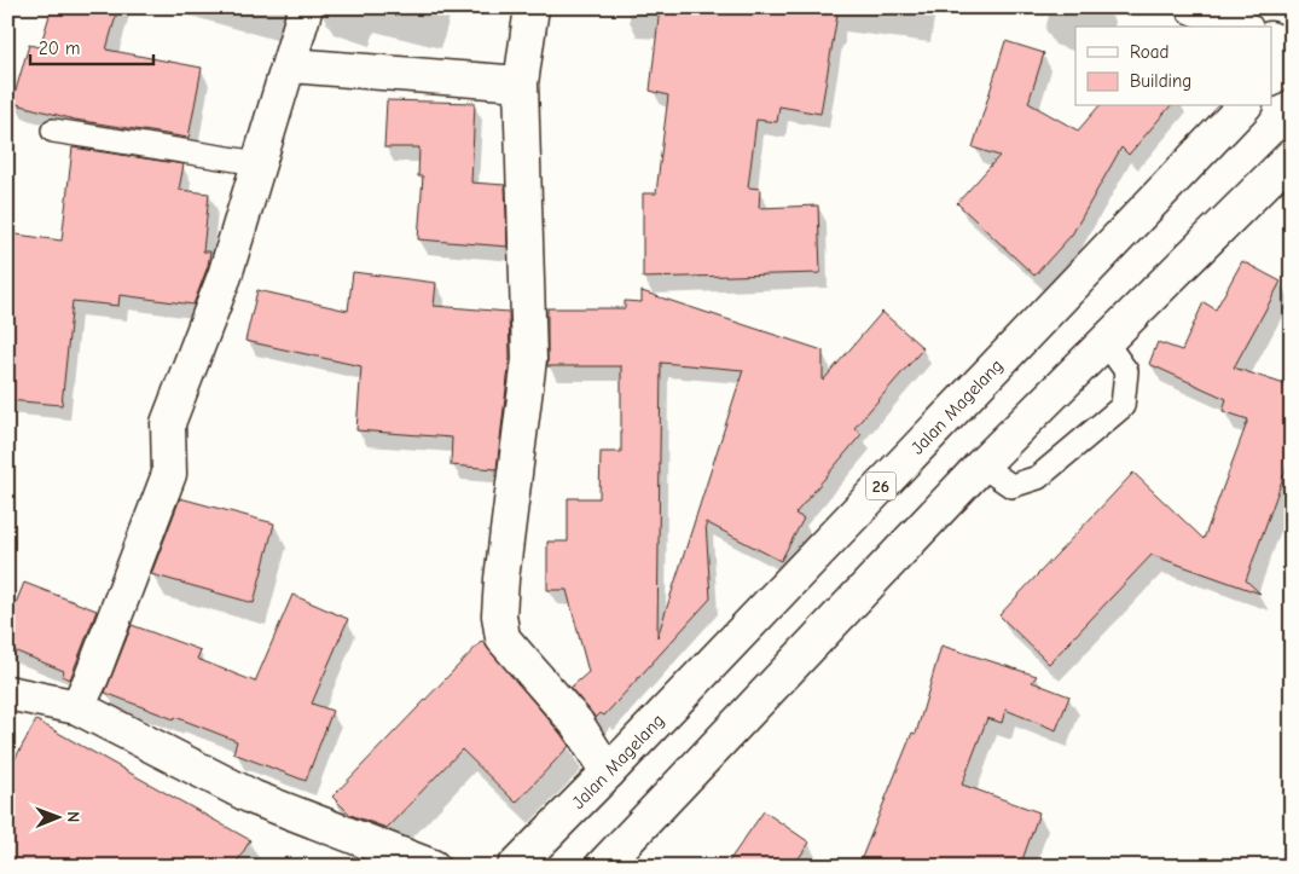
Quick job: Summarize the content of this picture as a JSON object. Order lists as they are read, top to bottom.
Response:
{
  "streets": {
    "main road": ["Jalan Magelang", "26"]
  },
  "legend": ["Road", "Building"],
  "scale_bar": "20 m",
  "north": "right"
}
